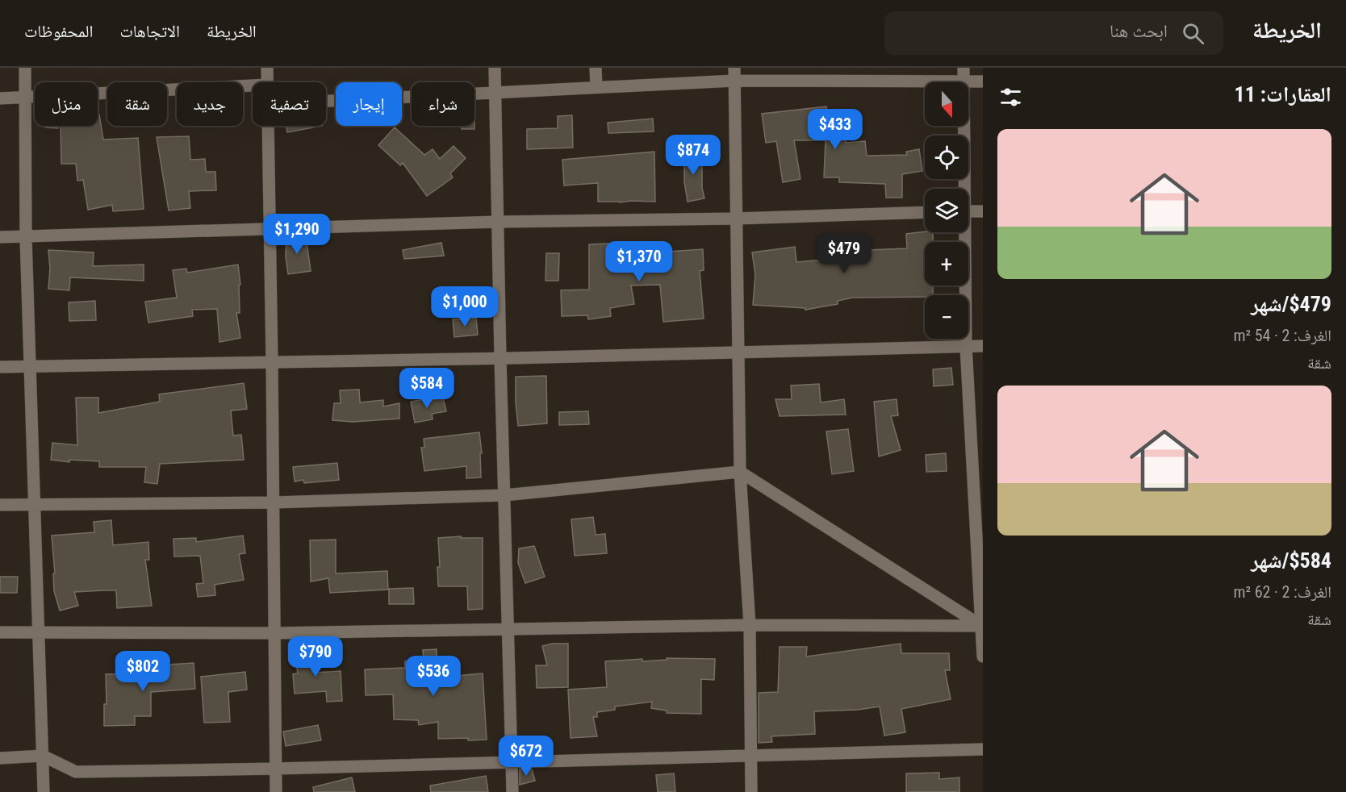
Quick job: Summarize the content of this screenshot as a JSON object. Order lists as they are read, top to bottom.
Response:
{
  "north": "bottom",
  "page": {
    "header": "الخريطة",
    "search": "ابحث هنا",
    "nav": ["الخريطة", "الاتجاهات", "المحفوظات"],
    "heading": "العقارات: 11",
    "map_buttons": ["+", "−"],
    "chip": [
      "شراء",
      "إيجار",
      "تصفية",
      "جديد",
      "شقة",
      "منزل"
    ],
    "price": [
      "$433",
      "$874",
      "$1,290",
      "$479",
      "$1,370",
      "$1,000",
      "$584",
      "$790",
      "$802",
      "$536",
      "$672"
    ],
    "list": [
      {
        "name": "$479/شهر",
        "note": "الغرف: 2 · 54 m² · شقة"
      },
      {
        "name": "$584/شهر",
        "note": "الغرف: 2 · 62 m² · شقة"
      }
    ]
  }
}
